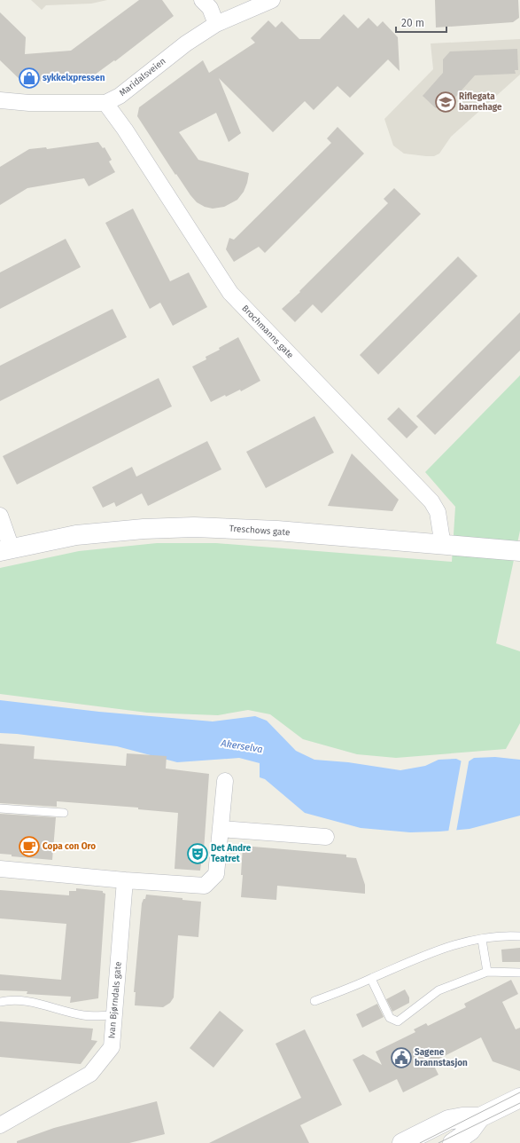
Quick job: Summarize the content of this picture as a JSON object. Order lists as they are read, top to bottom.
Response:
{
  "streets": {
    "street": [
      "Maridalsveien",
      "Brochmanns gate",
      "Treschows gate",
      "Ivan Bjørndals gate"
    ]
  },
  "crossings": [
    ["Maridalsveien", "Brochmanns gate"],
    ["Brochmanns gate", "Treschows gate"]
  ],
  "water": ["Akerselva"],
  "places": {
    "shop": ["sykkelxpressen"],
    "school or university": ["Riflegata barnehage"],
    "cafe": ["Copa con Oro"],
    "theatre": ["Det Andre Teatret"],
    "public building": ["Sagene brannstasjon"]
  },
  "scale_bar": "20 m"
}
